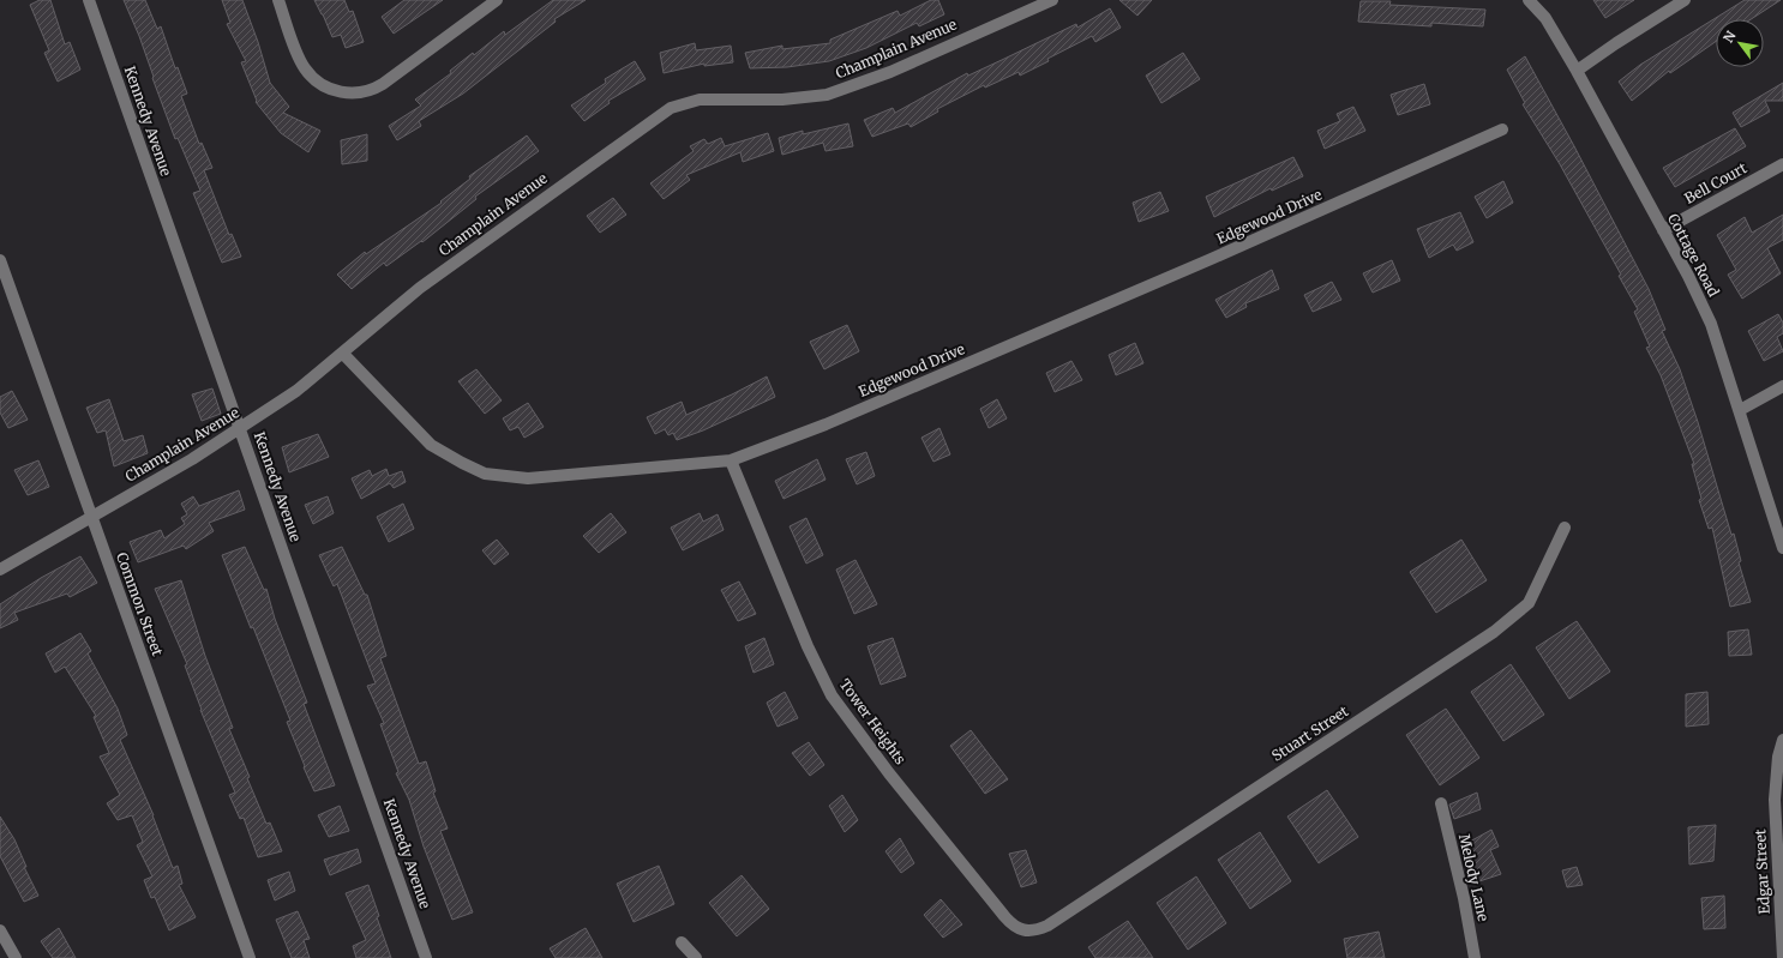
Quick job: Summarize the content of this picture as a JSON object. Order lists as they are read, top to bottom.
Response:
{
  "streets": {
    "street": [
      "Champlain Avenue",
      "Kennedy Avenue",
      "Bell Court",
      "Edgewood Drive",
      "Cottage Road",
      "Common Street",
      "Tower Heights",
      "Stuart Street",
      "Edgar Street",
      "Melody Lane"
    ]
  },
  "crossings": [
    ["Champlain Avenue", "Kennedy Avenue"],
    ["Champlain Avenue", "Edgewood Drive"],
    ["Champlain Avenue", "Common Street"],
    ["Bell Court", "Cottage Road"],
    ["Edgewood Drive", "Tower Heights"],
    ["Tower Heights", "Stuart Street"]
  ],
  "north": "top left"
}
